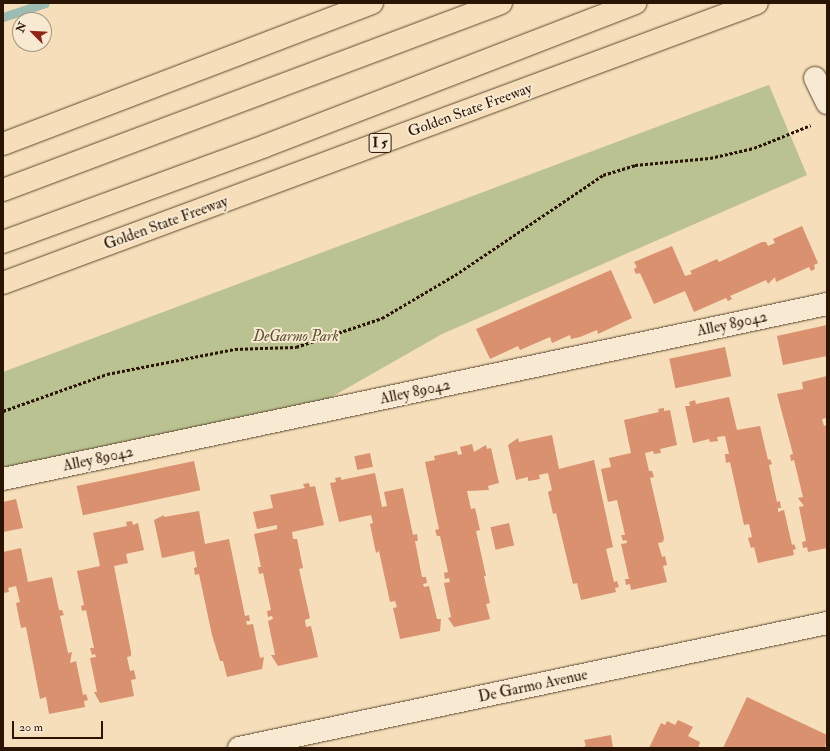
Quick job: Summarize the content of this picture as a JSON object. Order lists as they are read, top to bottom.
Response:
{
  "streets": {
    "highway": ["Golden State Freeway", "I 5"],
    "street": ["Alley 89042", "De Garmo Avenue"]
  },
  "parks": ["DeGarmo Park"],
  "scale_bar": "20 m",
  "north": "top left"
}
